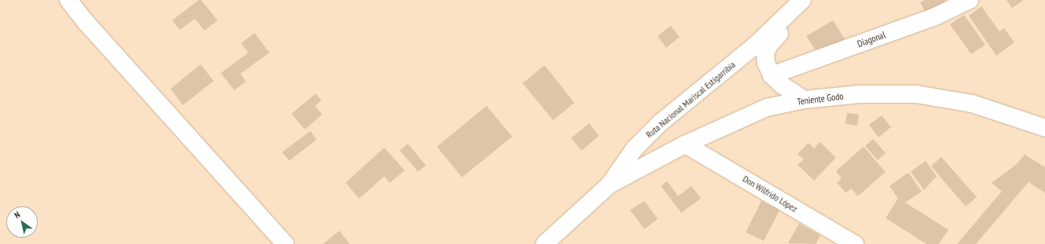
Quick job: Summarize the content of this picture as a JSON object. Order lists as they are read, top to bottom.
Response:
{
  "streets": {
    "main road": [
      "Diagonal",
      "Teniente Godo",
      "Ruta Nacional Mariscal Estigarribia",
      "Don Wilfrido López"
    ]
  },
  "crossings": [
    ["Teniente Godo", "Ruta Nacional Mariscal Estigarribia"],
    ["Teniente Godo", "Don Wilfrido López"]
  ],
  "north": "top left"
}
